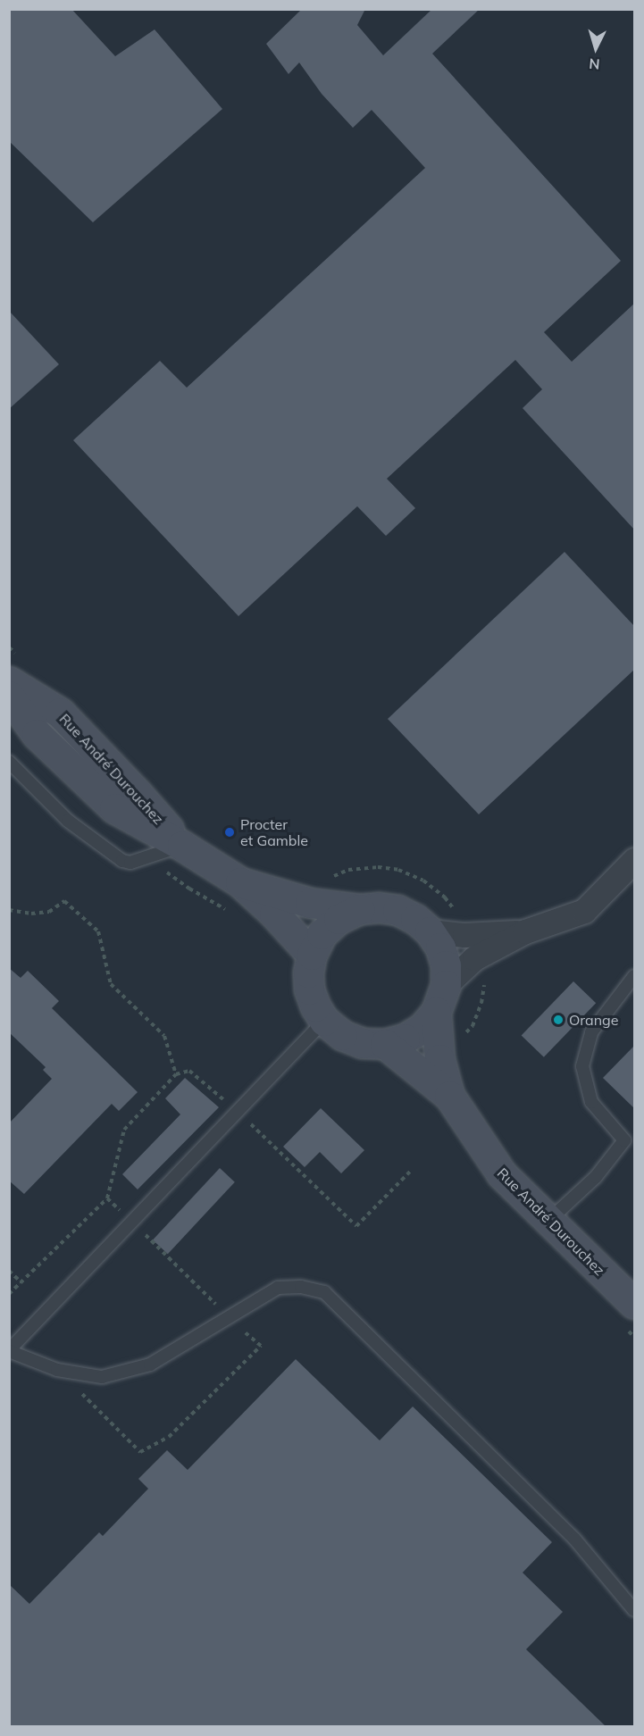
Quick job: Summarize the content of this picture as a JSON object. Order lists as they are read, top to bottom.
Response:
{
  "streets": {
    "main road": ["Rue André Durouchez"]
  },
  "places": ["Procter et Gamble", "Orange"],
  "north": "bottom"
}
